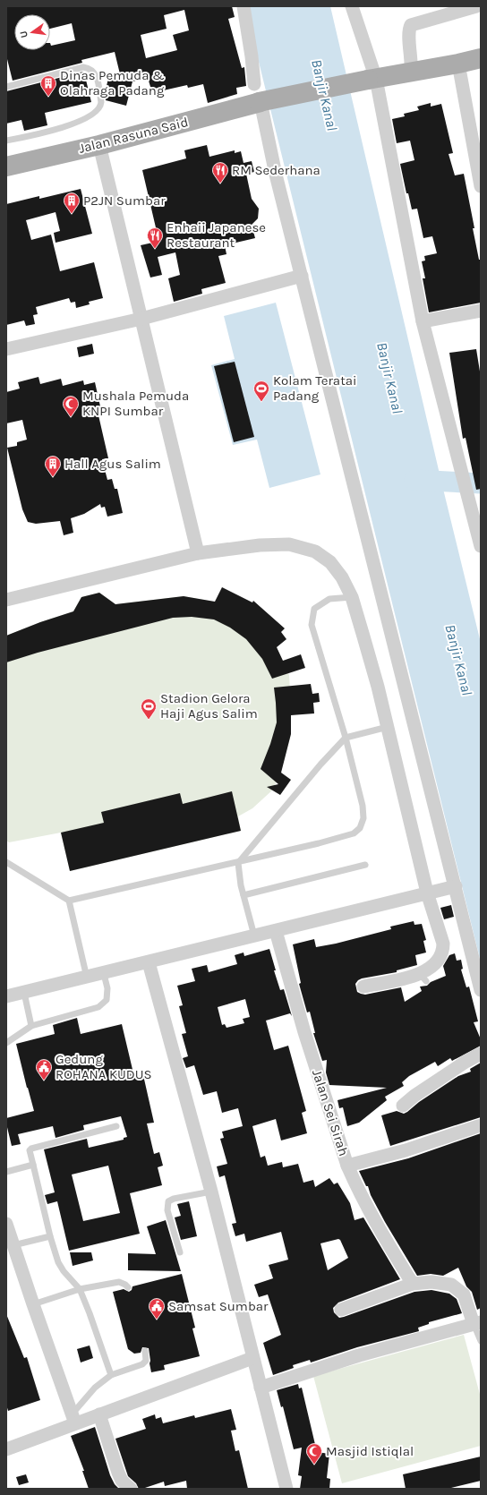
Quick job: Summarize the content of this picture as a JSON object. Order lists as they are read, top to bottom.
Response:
{
  "streets": {
    "main road": ["Jalan Rasuna Said"],
    "street": ["Jalan Sei Sirah"]
  },
  "water": ["Banjir Kanal"],
  "places": {
    "building": ["Dinas Pemuda & Olahraga Padang", "P2JN Sumbar", "Hall Agus Salim"],
    "restaurant": ["RM Sederhana", "Enhaii Japanese Restaurant"],
    "sports": ["Kolam Teratai Padang", "Stadion Gelora Haji Agus Salim"],
    "mosque": ["Mushala Pemuda KNPI Sumbar", "Masjid Istiqlal"],
    "public building": ["Gedung ROHANA KUDUS", "Samsat Sumbar"]
  },
  "north": "left"
}
